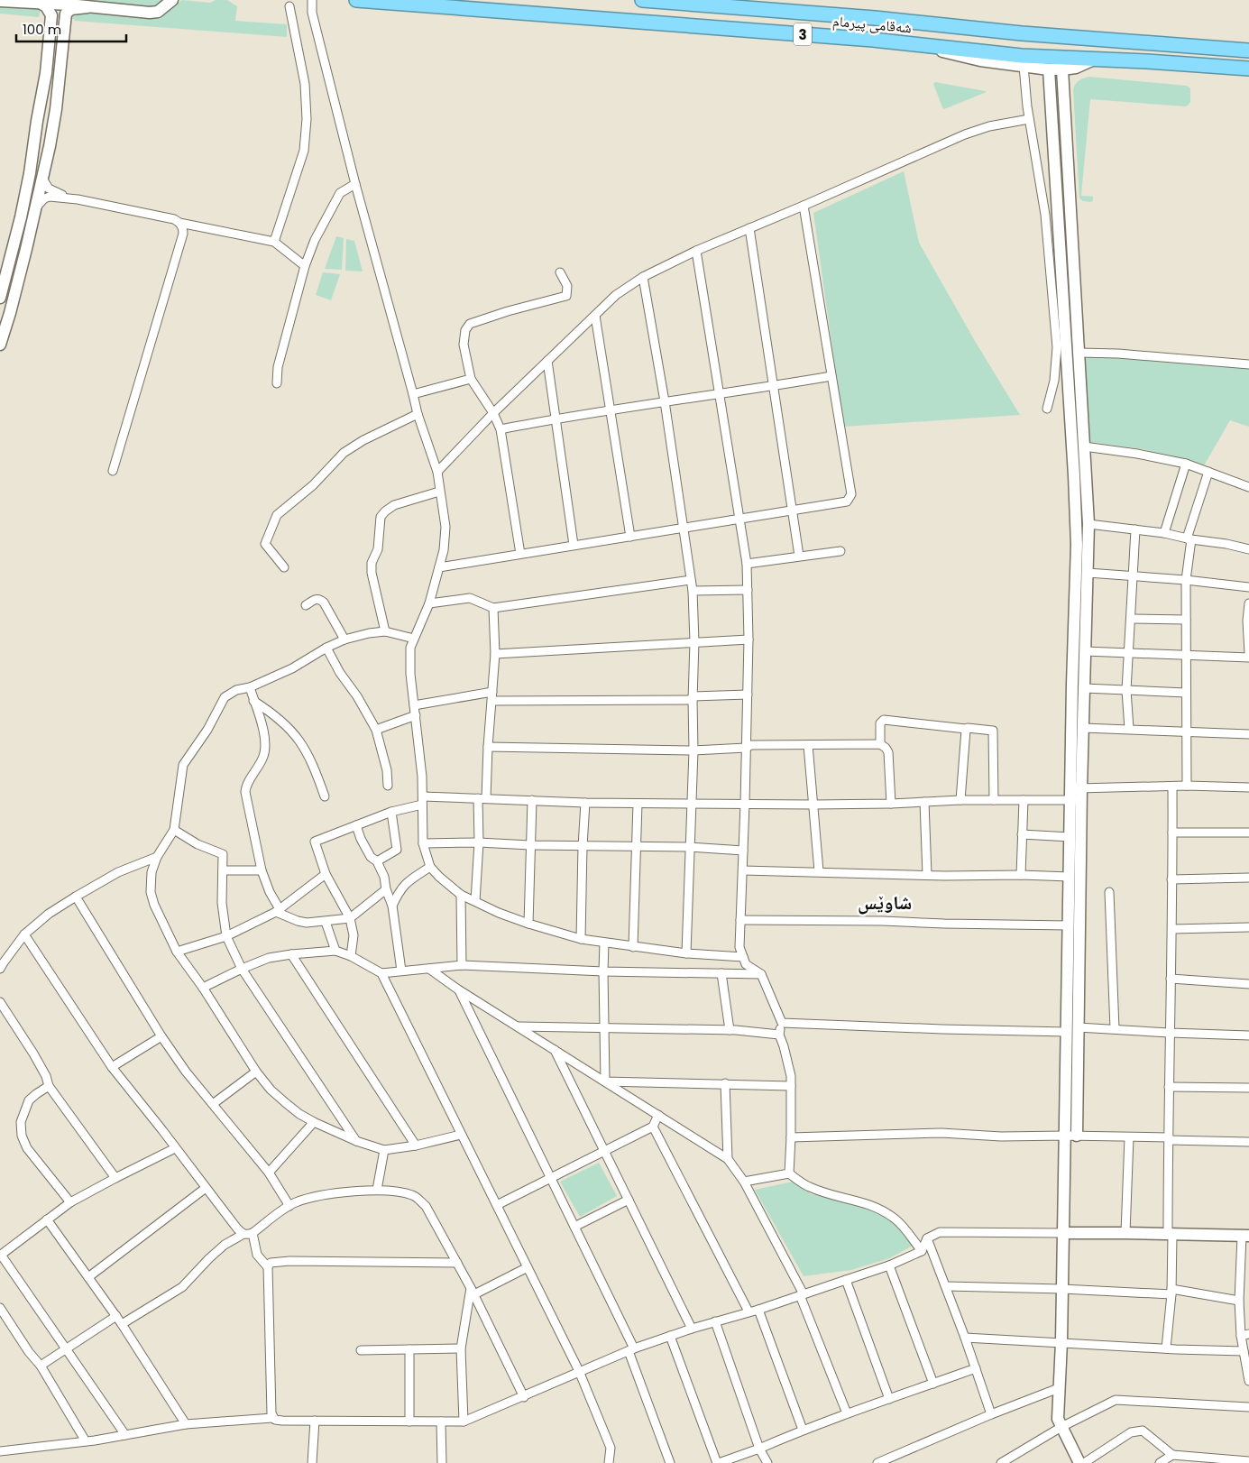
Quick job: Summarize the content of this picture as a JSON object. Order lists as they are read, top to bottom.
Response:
{
  "streets": {
    "highway": ["شەقامی پیرمام", "3"]
  },
  "districts": ["شاوێس"],
  "scale_bar": "100 m"
}
